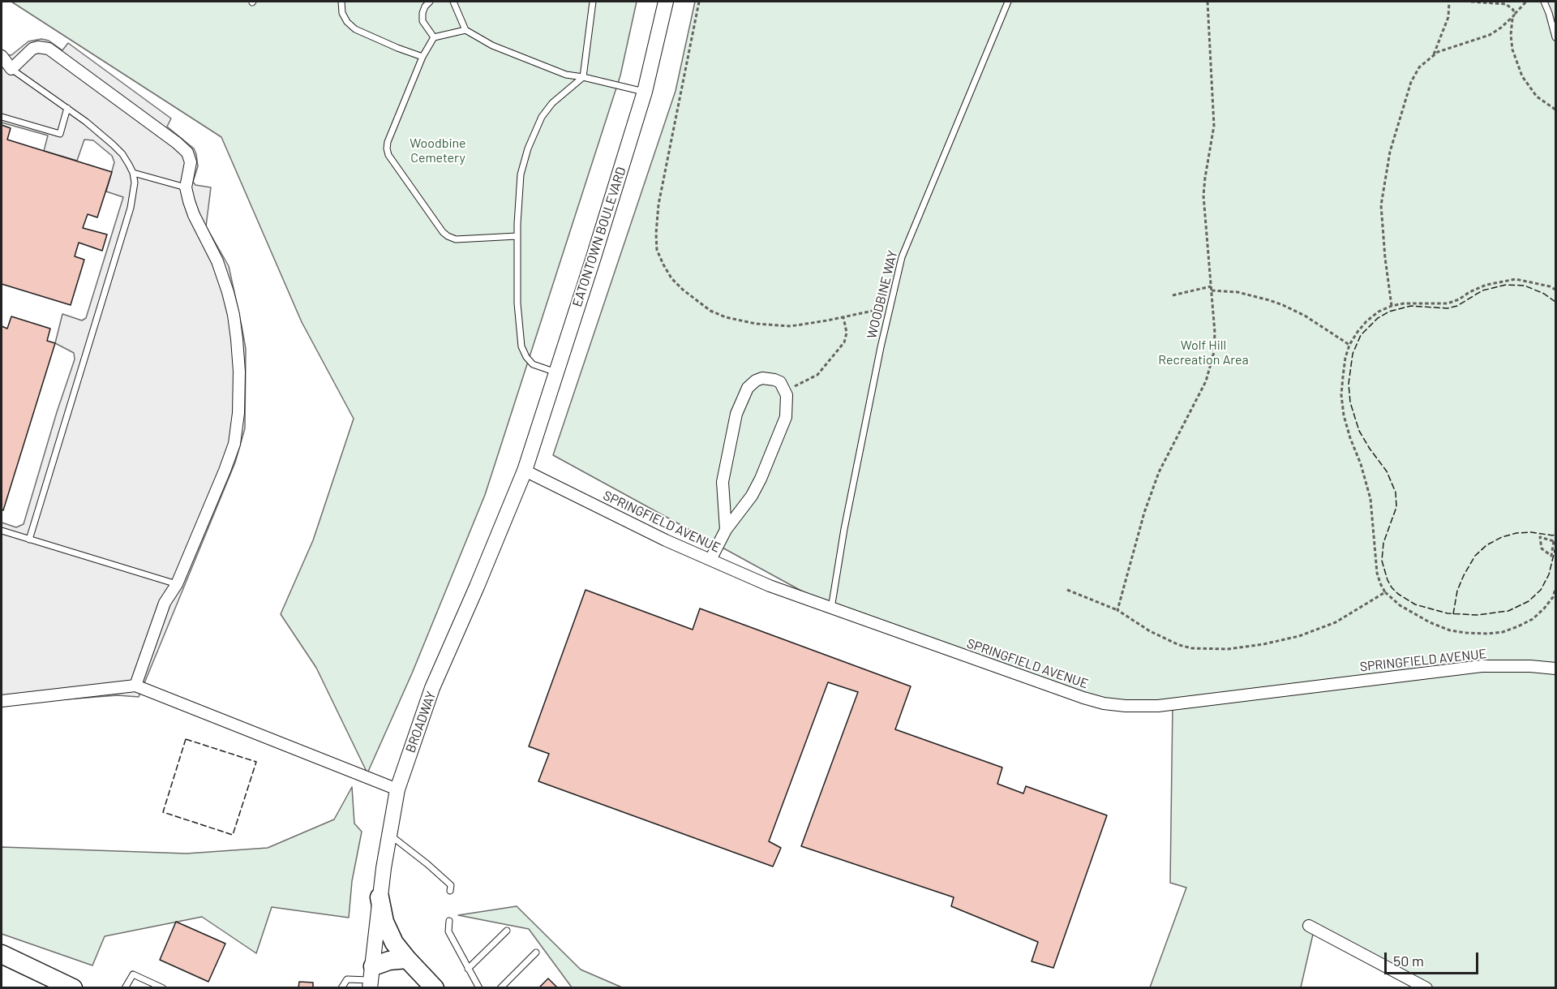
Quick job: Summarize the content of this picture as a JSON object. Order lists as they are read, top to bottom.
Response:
{
  "streets": {
    "street": ["EATONTOWN BOULEVARD", "SPRINGFIELD AVENUE", "BROADWAY"],
    "lane": ["WOODBINE WAY"]
  },
  "crossings": [
    ["EATONTOWN BOULEVARD", "SPRINGFIELD AVENUE"],
    ["EATONTOWN BOULEVARD", "BROADWAY"],
    ["WOODBINE WAY", "SPRINGFIELD AVENUE"],
    ["SPRINGFIELD AVENUE", "BROADWAY"]
  ],
  "parks": ["Woodbine Cemetery", "Wolf Hill Recreation Area"],
  "scale_bar": "50 m"
}
